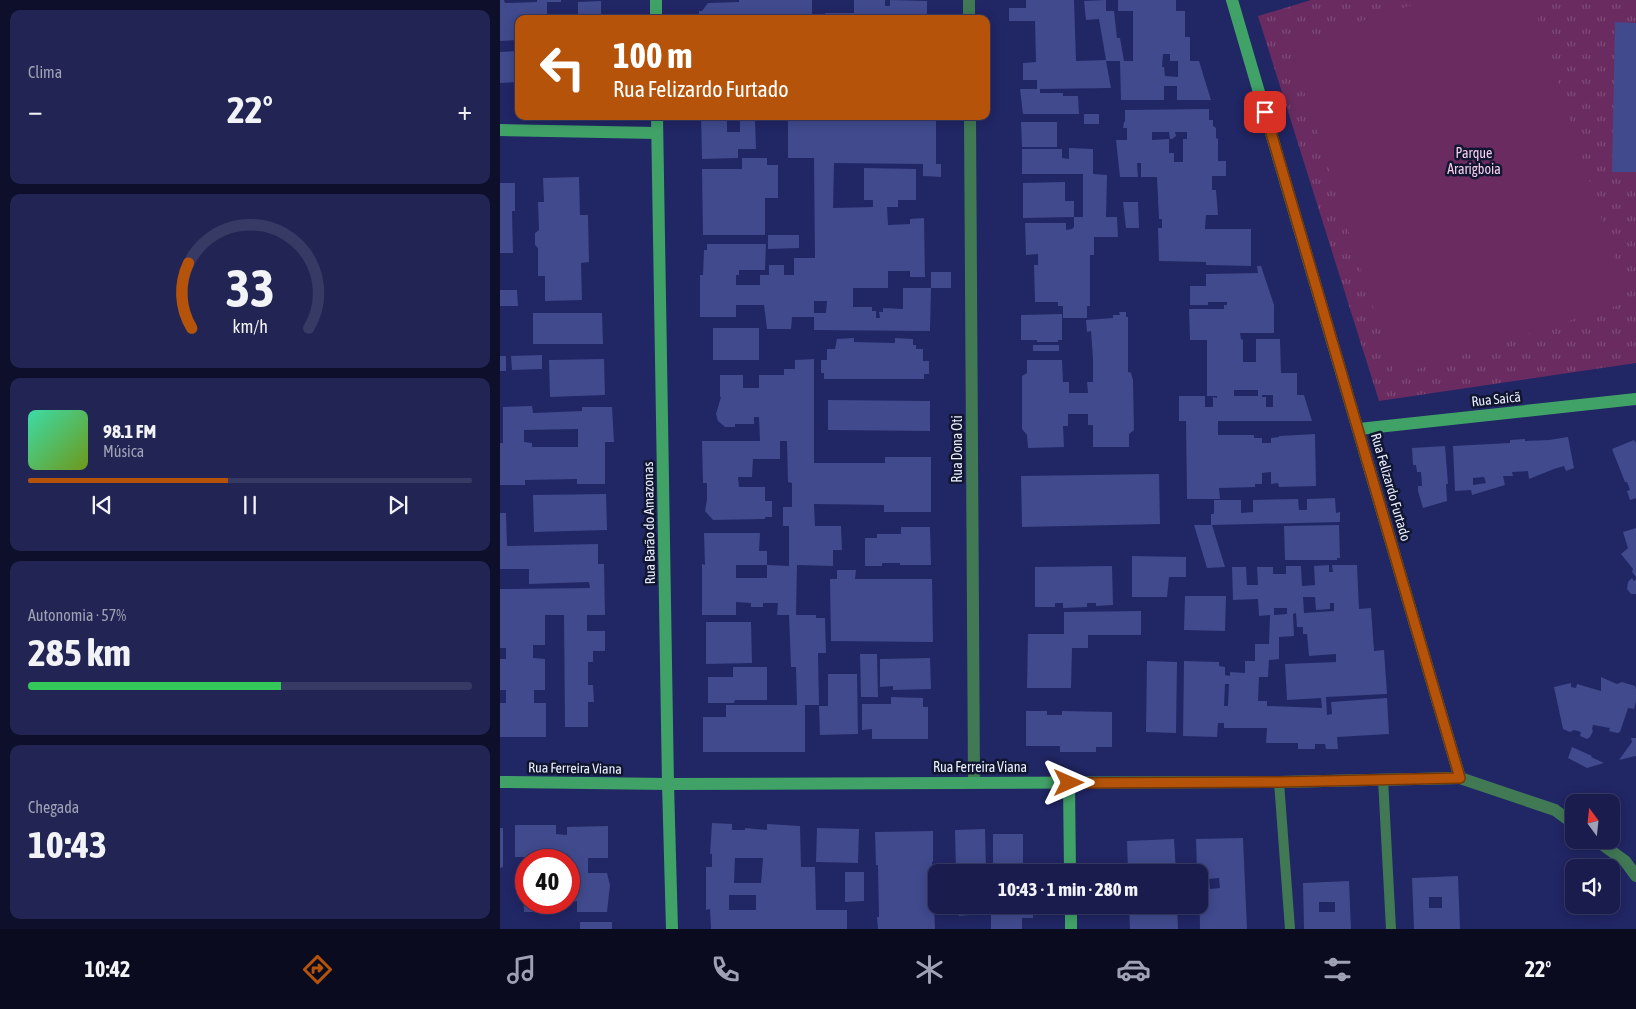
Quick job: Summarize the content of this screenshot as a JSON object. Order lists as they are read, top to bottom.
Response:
{
  "streets": {
    "street": [
      "Rua Saicã",
      "Rua Dona Oti",
      "Rua Felizardo Furtado",
      "Rua Barão do Amazonas",
      "Rua Ferreira Viana"
    ]
  },
  "crossings": [
    ["Rua Saicã", "Rua Felizardo Furtado"],
    ["Rua Dona Oti", "Rua Ferreira Viana"],
    ["Rua Felizardo Furtado", "Rua Ferreira Viana"],
    ["Rua Barão do Amazonas", "Rua Ferreira Viana"]
  ],
  "parks": ["Parque Ararigboia"],
  "north": "top",
  "page": {
    "tile": [
      "Clima",
      ["Autonomia · 57%", "285 km"],
      ["Chegada", "10:43"]
    ],
    "turn": ["100 m", "Rua Felizardo Furtado"],
    "heat": ["−", "22°", "+"],
    "song": ["98.1 FM", "Música"],
    "limit": "40",
    "trip": "10:43 · 1 min · 280 m",
    "tabs": ["10:42", "22°"],
    "gauge": ["33", "km/h"]
  }
}
